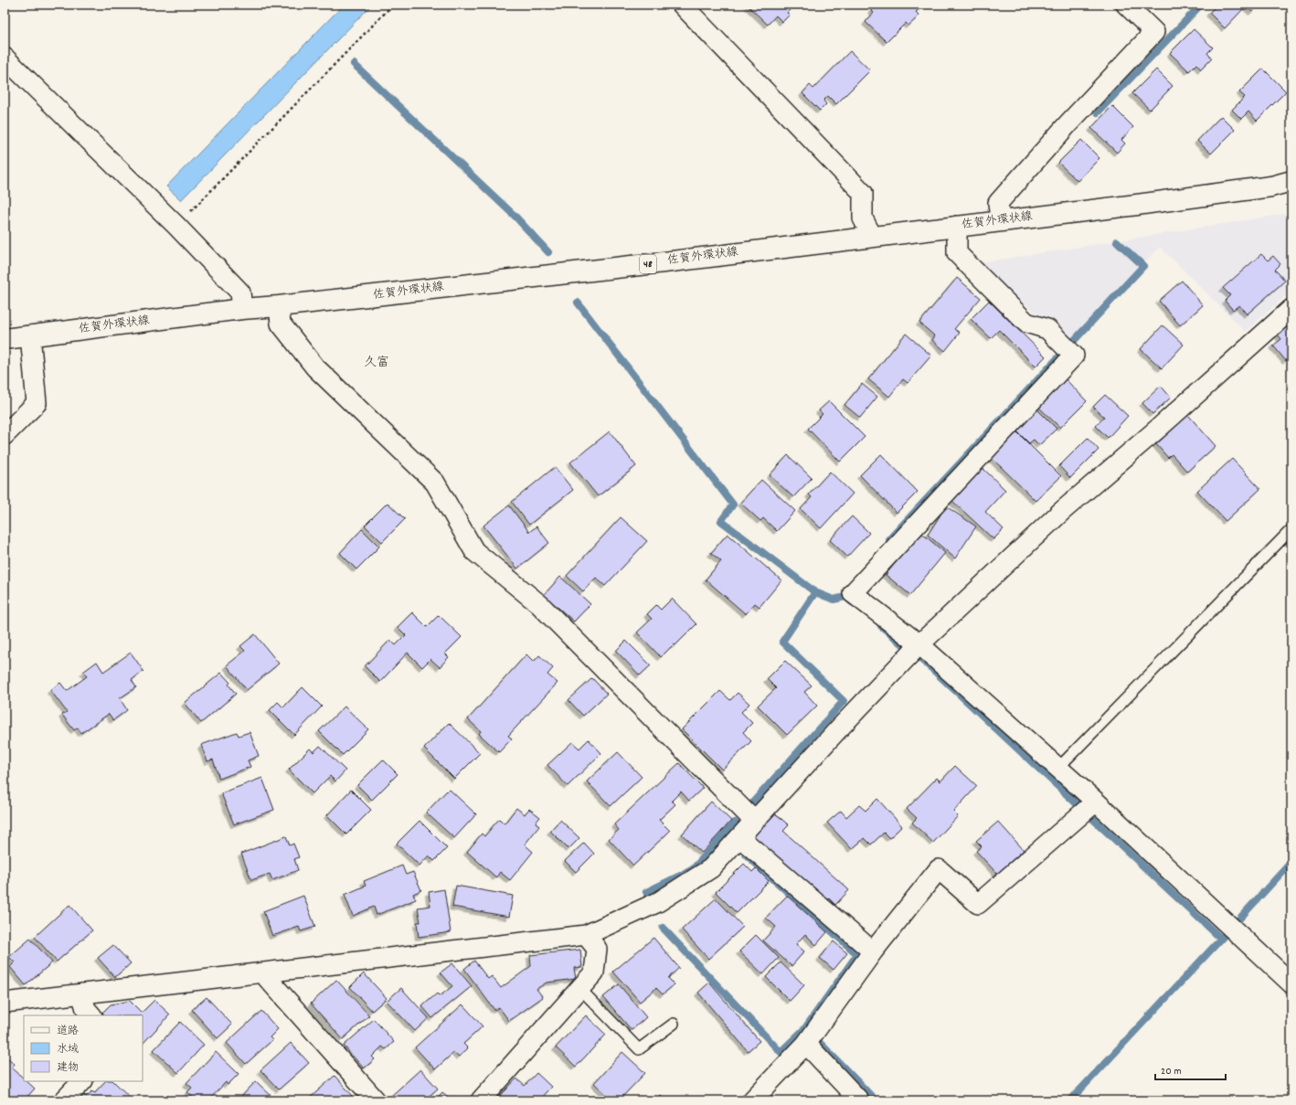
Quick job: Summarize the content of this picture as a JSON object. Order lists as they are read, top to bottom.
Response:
{
  "streets": {
    "main road": ["佐賀外環状線", "48"]
  },
  "districts": ["久富"],
  "legend": ["道路", "水域", "建物"],
  "scale_bar": "20 m"
}
